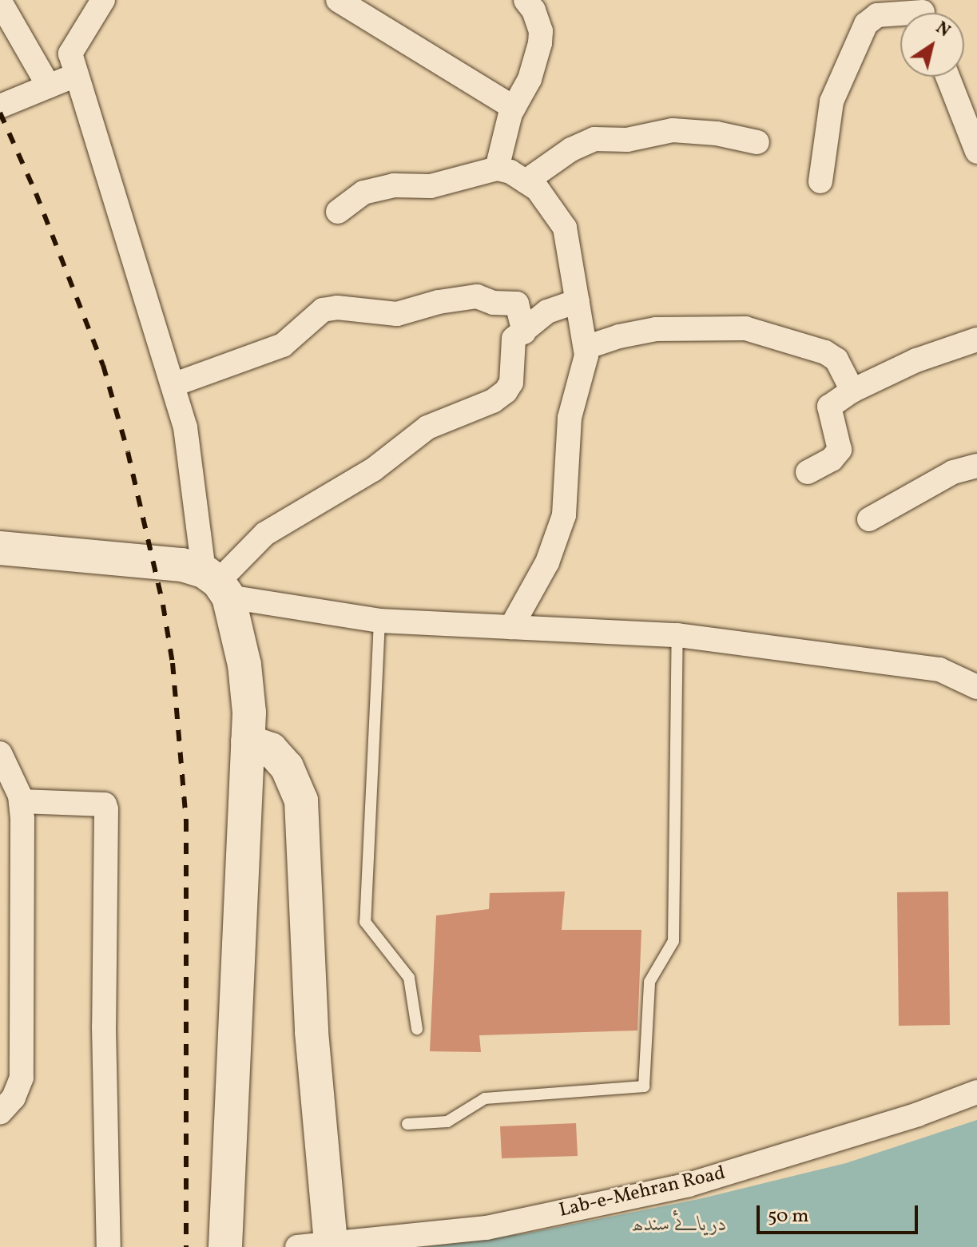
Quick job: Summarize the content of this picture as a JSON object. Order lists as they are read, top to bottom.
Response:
{
  "streets": {
    "street": ["Lab-e-Mehran Road"]
  },
  "water": ["دریائے سندھ"],
  "scale_bar": "50 m",
  "north": "top right"
}
